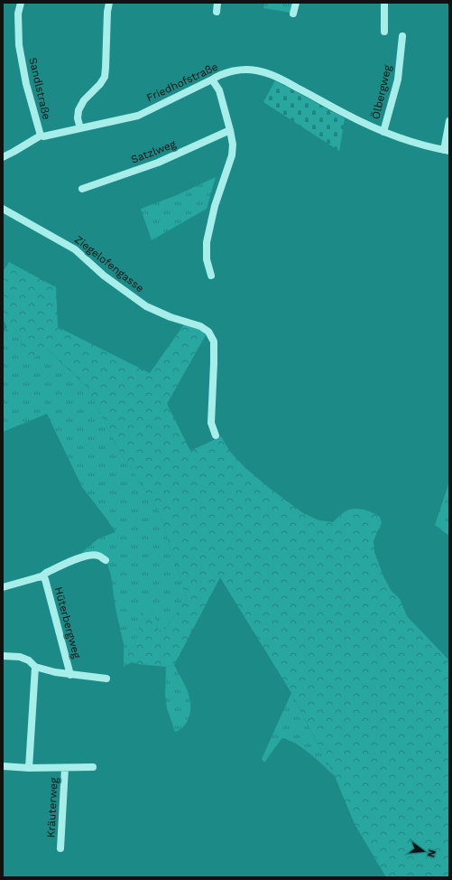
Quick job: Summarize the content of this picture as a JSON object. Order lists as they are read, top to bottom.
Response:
{
  "streets": {
    "street": [
      "Friedhofstraße",
      "Sandlstraße",
      "Ölbergweg",
      "Satzlweg",
      "Ziegelofengasse",
      "Hüterbergweg",
      "Kräuterweg"
    ]
  },
  "crossings": [
    ["Friedhofstraße", "Sandlstraße"],
    ["Friedhofstraße", "Ölbergweg"]
  ],
  "north": "right"
}
